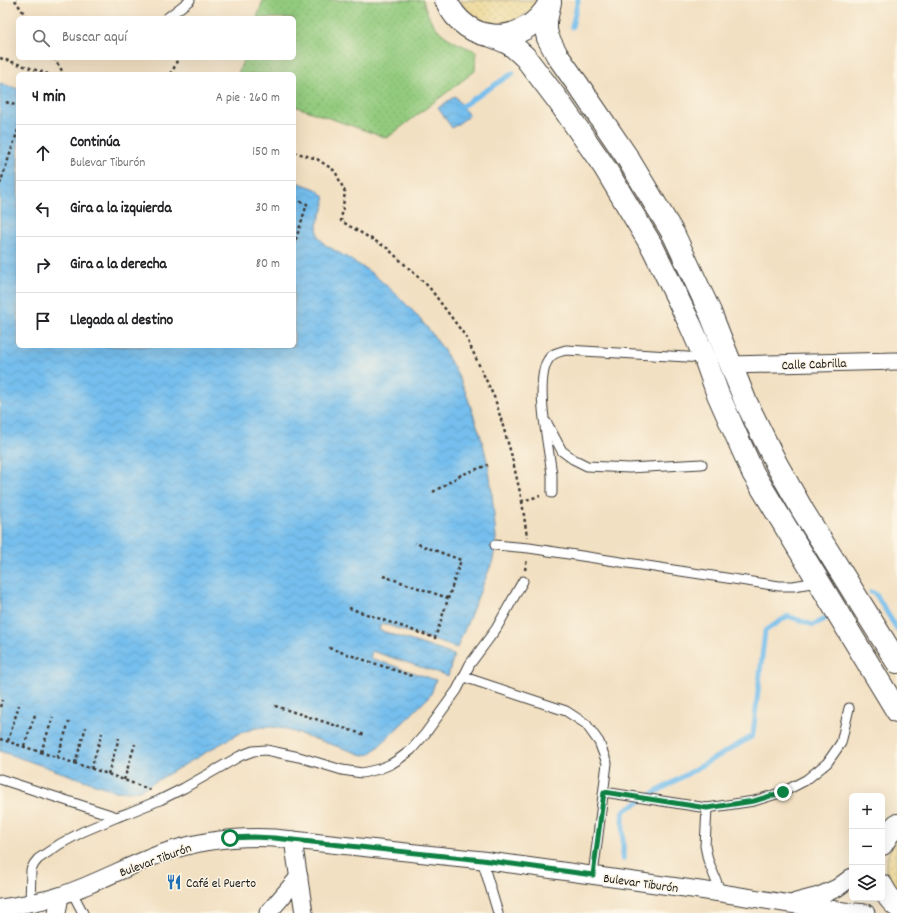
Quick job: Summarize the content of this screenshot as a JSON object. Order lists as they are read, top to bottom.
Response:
{
  "streets": {
    "street": ["Calle Cabrilla", "Bulevar Tiburón"]
  },
  "places": {
    "restaurant": ["Café el Puerto"]
  },
  "page": {
    "search": "Buscar aquí",
    "heading": ["4 min", "A pie · 260 m"],
    "list": [
      ["Continúa", "Bulevar Tiburón", "150 m"],
      ["Gira a la izquierda", "30 m"],
      ["Gira a la derecha", "80 m"],
      "Llegada al destino"
    ],
    "map_buttons": ["+", "−"]
  }
}
